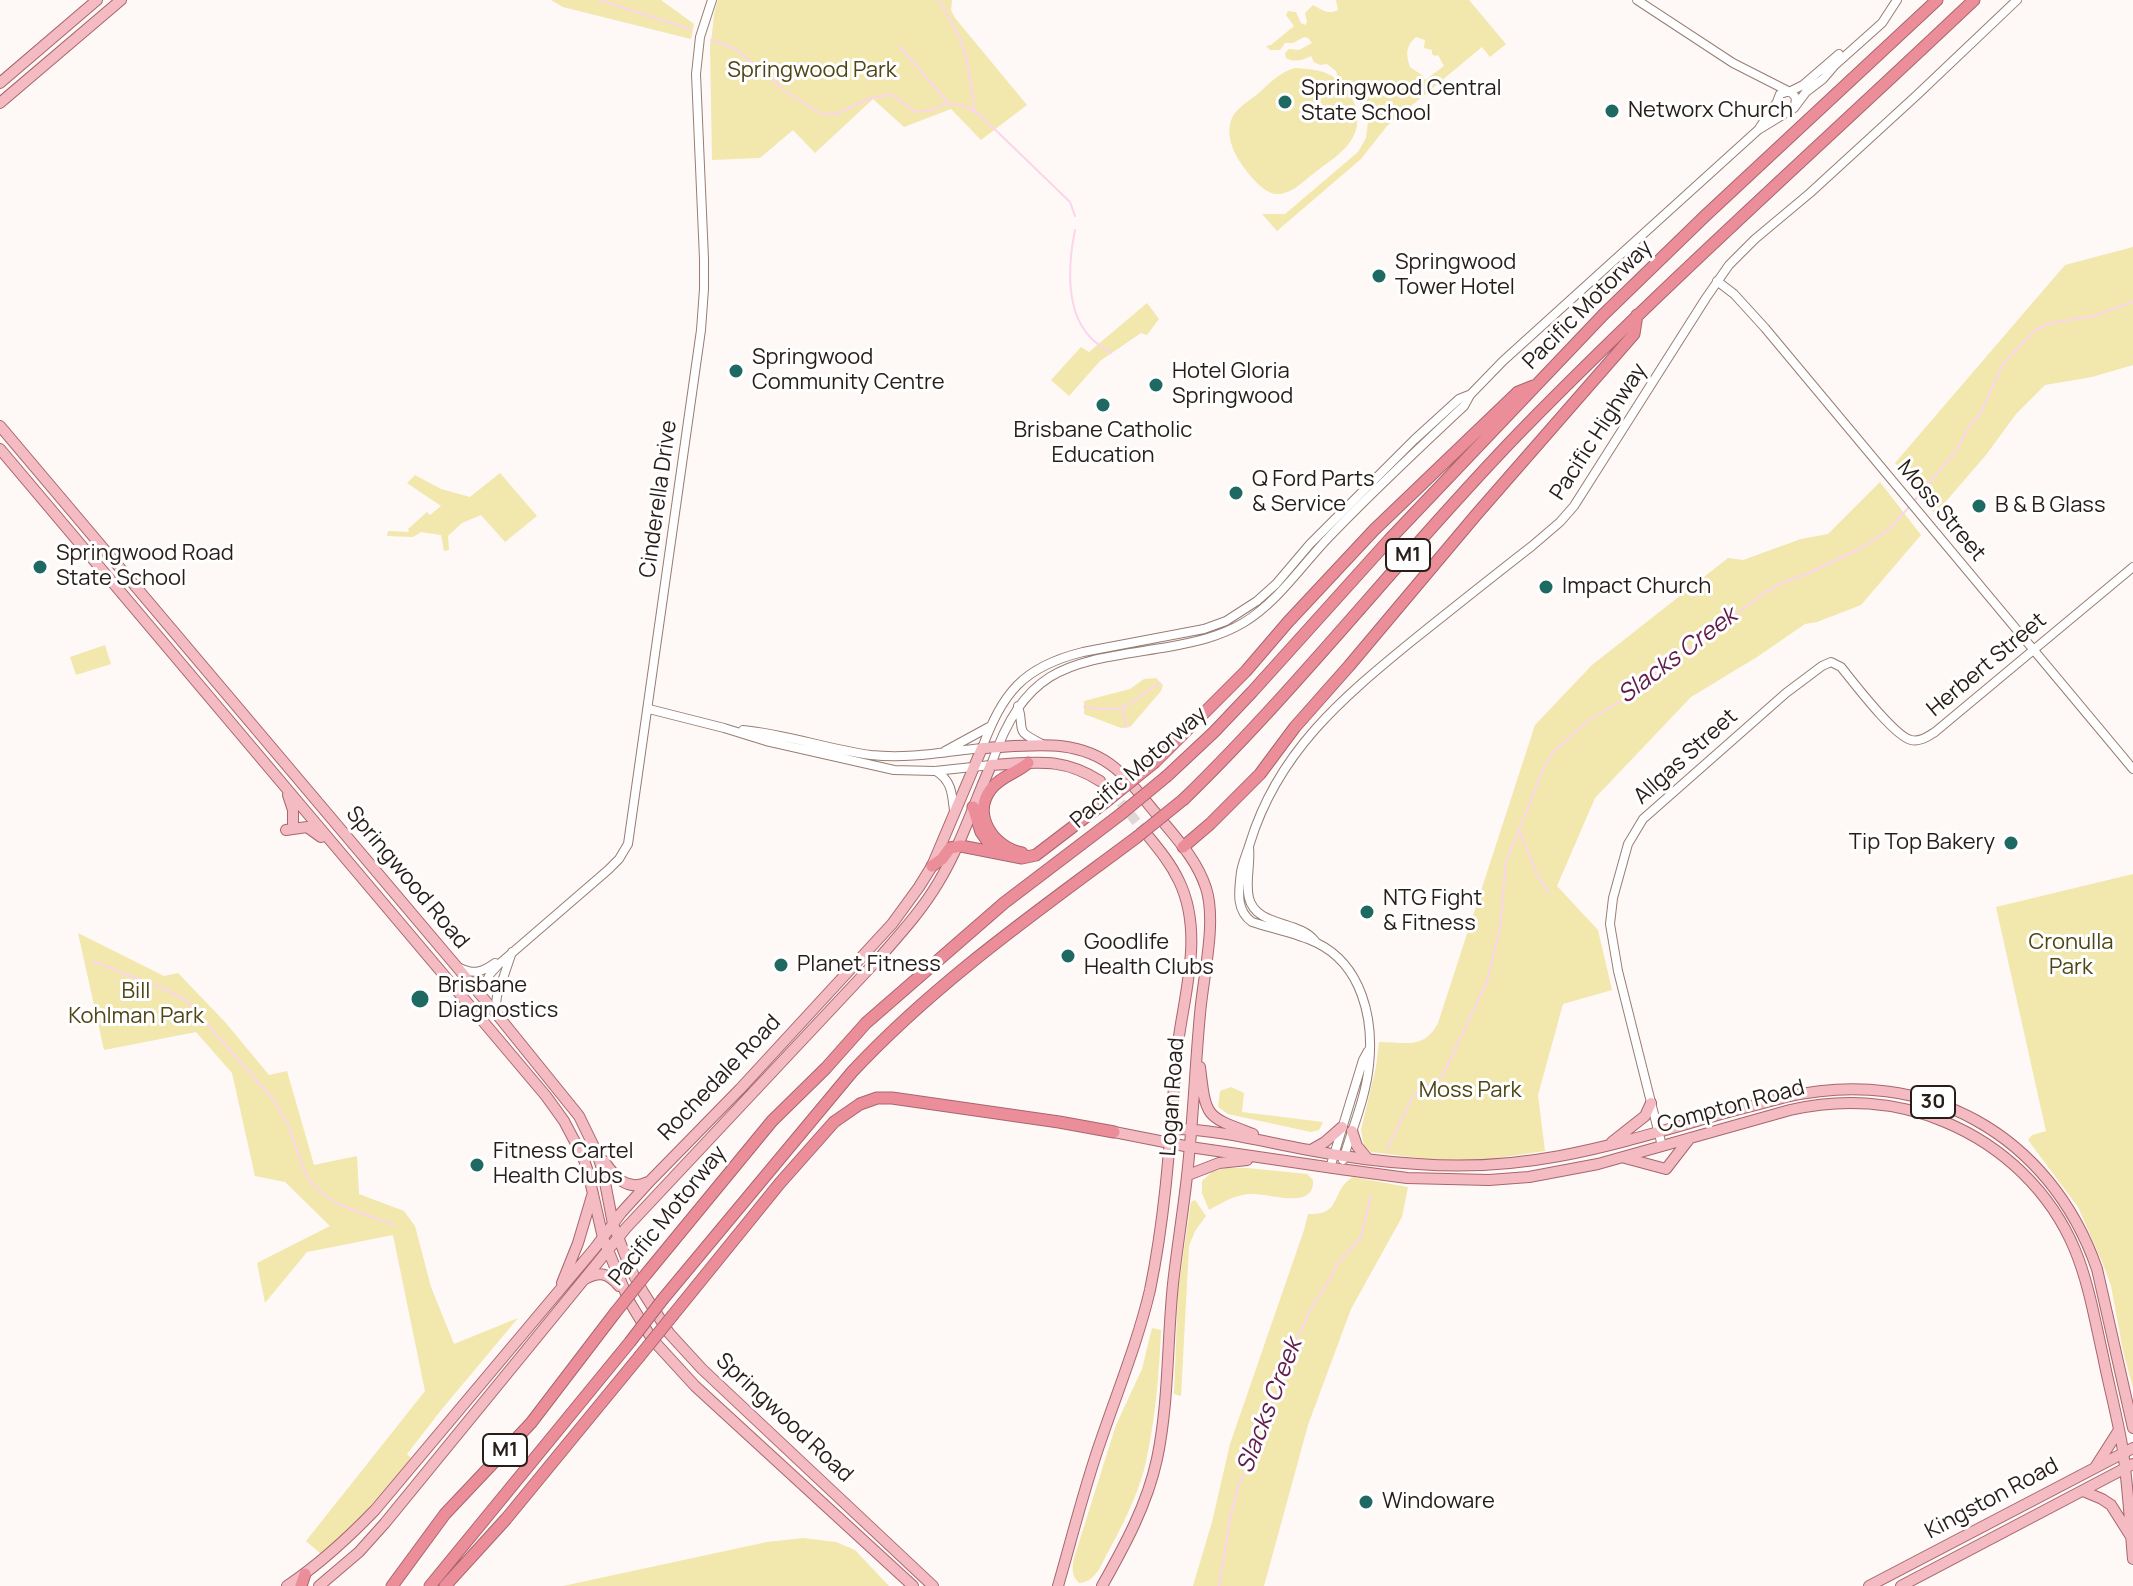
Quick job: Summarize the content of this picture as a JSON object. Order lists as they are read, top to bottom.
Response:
{
  "streets": {
    "highway": ["Pacific Motorway", "M1"],
    "main road": [
      "Springwood Road",
      "Rochedale Road",
      "Logan Road",
      "30",
      "Compton Road",
      "Kingston Road"
    ],
    "street": [
      "Pacific Highway",
      "Cinderella Drive",
      "Moss Street",
      "Herbert Street",
      "Allgas Street"
    ]
  },
  "crossings": [
    ["Pacific Motorway", "Logan Road"],
    ["Pacific Highway", "Moss Street"],
    ["Moss Street", "Herbert Street"],
    ["Herbert Street", "Allgas Street"],
    ["Allgas Street", "Compton Road"],
    ["Springwood Road", "Rochedale Road"],
    ["Rochedale Road", "Logan Road"],
    ["Logan Road", "Compton Road"],
    ["Compton Road", "Kingston Road"]
  ],
  "water": ["Slacks Creek"],
  "parks": [
    "Springwood Park",
    "Cronulla Park",
    "Bill Kohlman Park",
    "Moss Park"
  ],
  "places": [
    "Springwood Central State School",
    "Networx Church",
    "Springwood Tower Hotel",
    "Springwood Community Centre",
    "Hotel Gloria Springwood",
    "Brisbane Catholic Education",
    "Q Ford Parts & Service",
    "B & B Glass",
    "Springwood Road State School",
    "Impact Church",
    "Tip Top Bakery",
    "NTG Fight & Fitness",
    "Goodlife Health Clubs",
    "Planet Fitness",
    "Brisbane Diagnostics",
    "Fitness Cartel Health Clubs",
    "Windoware"
  ]
}
